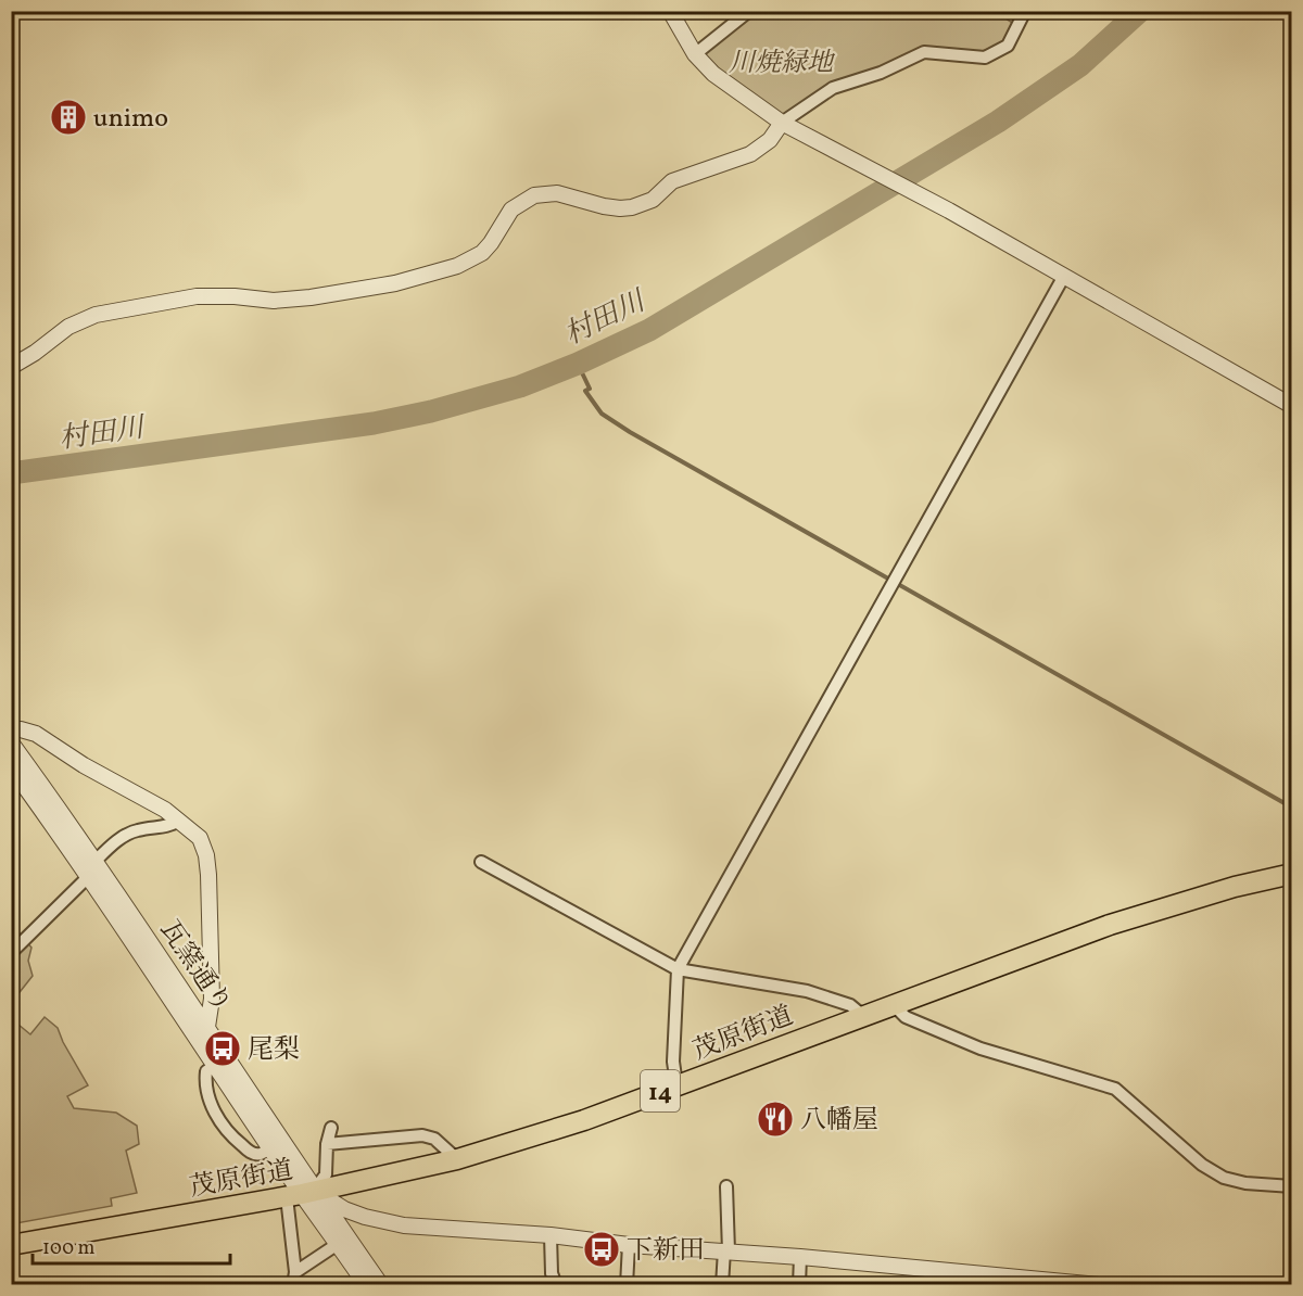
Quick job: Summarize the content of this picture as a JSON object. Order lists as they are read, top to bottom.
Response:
{
  "streets": {
    "main road": ["茂原街道", "14"],
    "street": ["瓦窯通り"]
  },
  "crossings": [
    ["瓦窯通り", "茂原街道"]
  ],
  "water": ["村田川"],
  "parks": ["川焼緑地"],
  "places": {
    "building": ["unimo"],
    "bus stop": ["尾梨", "下新田"],
    "restaurant": ["八幡屋"]
  },
  "scale_bar": "100 m"
}
